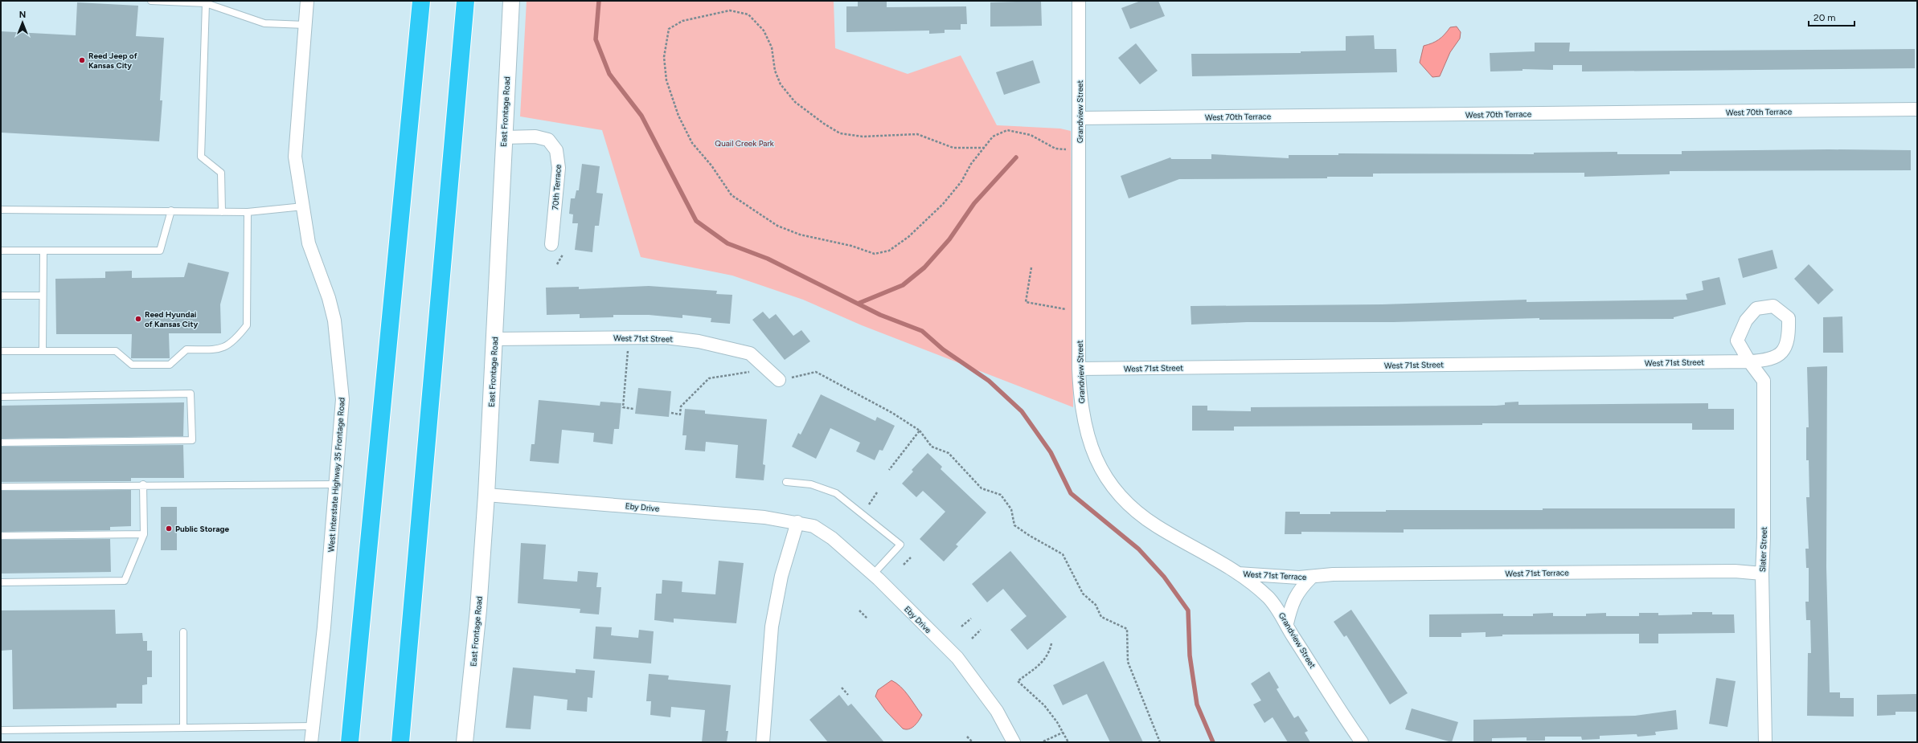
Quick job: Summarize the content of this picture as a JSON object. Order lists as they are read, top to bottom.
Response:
{
  "streets": {
    "street": [
      "East Frontage Road",
      "Grandview Street",
      "West 70th Terrace",
      "70th Terrace",
      "West 71st Street",
      "West Interstate Highway 35 Frontage Road",
      "Eby Drive",
      "Slater Street",
      "West 71st Terrace"
    ]
  },
  "crossings": [
    ["East Frontage Road", "70th Terrace"],
    ["East Frontage Road", "West 71st Street"],
    ["East Frontage Road", "Eby Drive"],
    ["Grandview Street", "West 70th Terrace"],
    ["Grandview Street", "West 71st Street"],
    ["Grandview Street", "West 71st Terrace"],
    ["West 71st Street", "Slater Street"],
    ["Slater Street", "West 71st Terrace"]
  ],
  "parks": ["Quail Creek Park"],
  "places": ["Reed Jeep of Kansas City", "Reed Hyundai of Kansas City", "Public Storage"],
  "scale_bar": "20 m",
  "north": "top"
}
